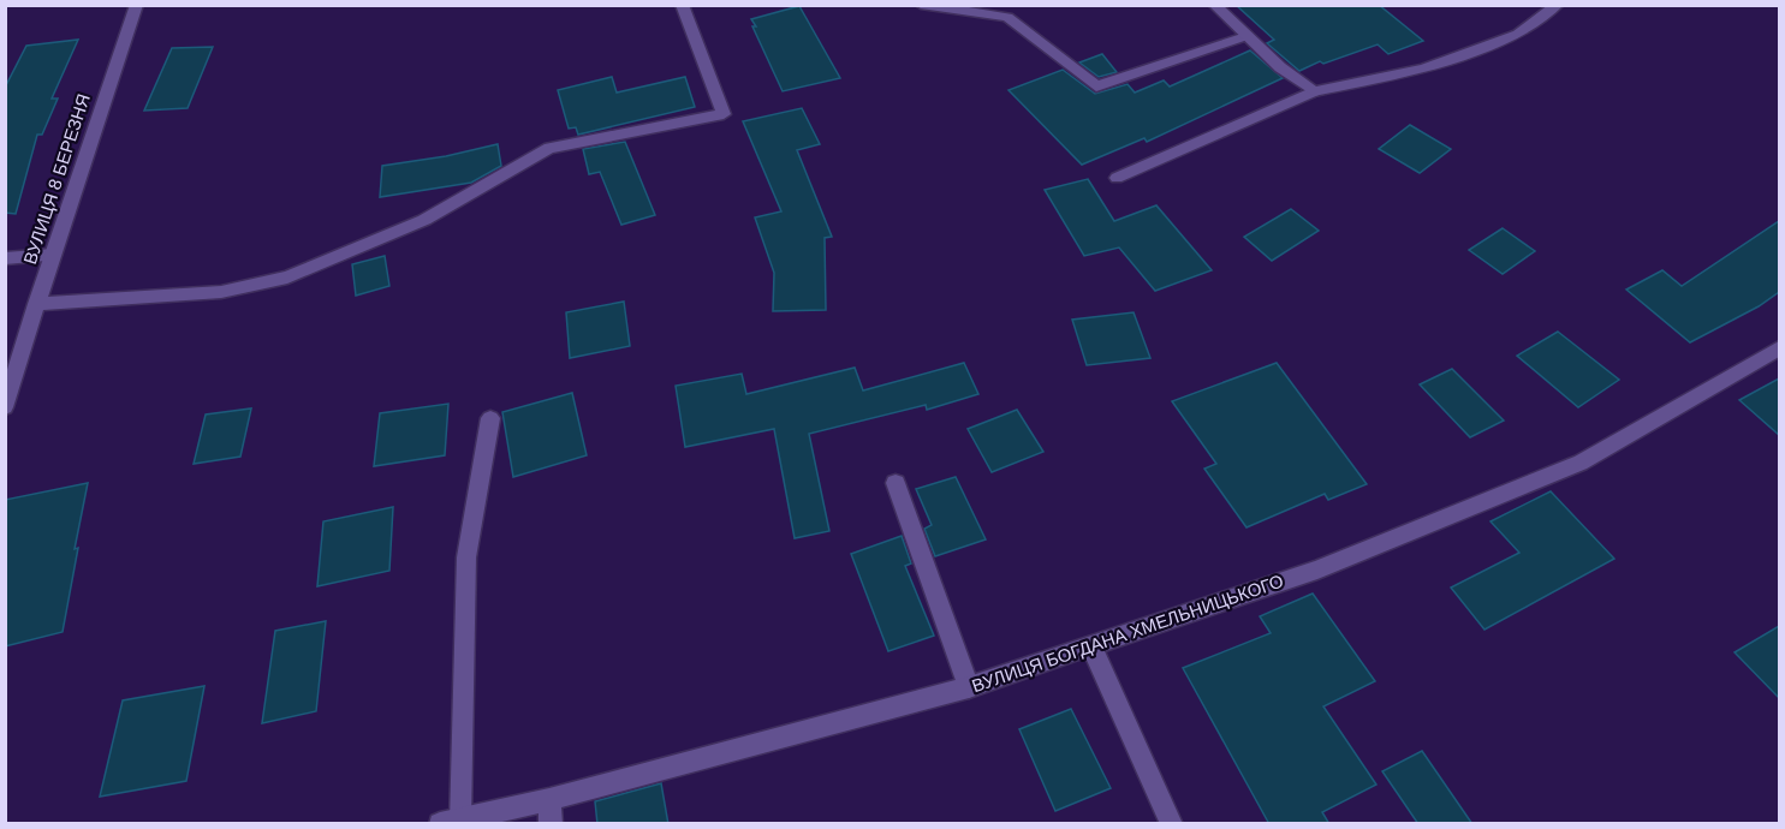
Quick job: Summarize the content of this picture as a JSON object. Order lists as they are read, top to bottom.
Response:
{
  "streets": {
    "street": ["ВУЛИЦЯ 8 БЕРЕЗНЯ", "ВУЛИЦЯ БОГДАНА ХМЕЛЬНИЦЬКОГО"]
  }
}
